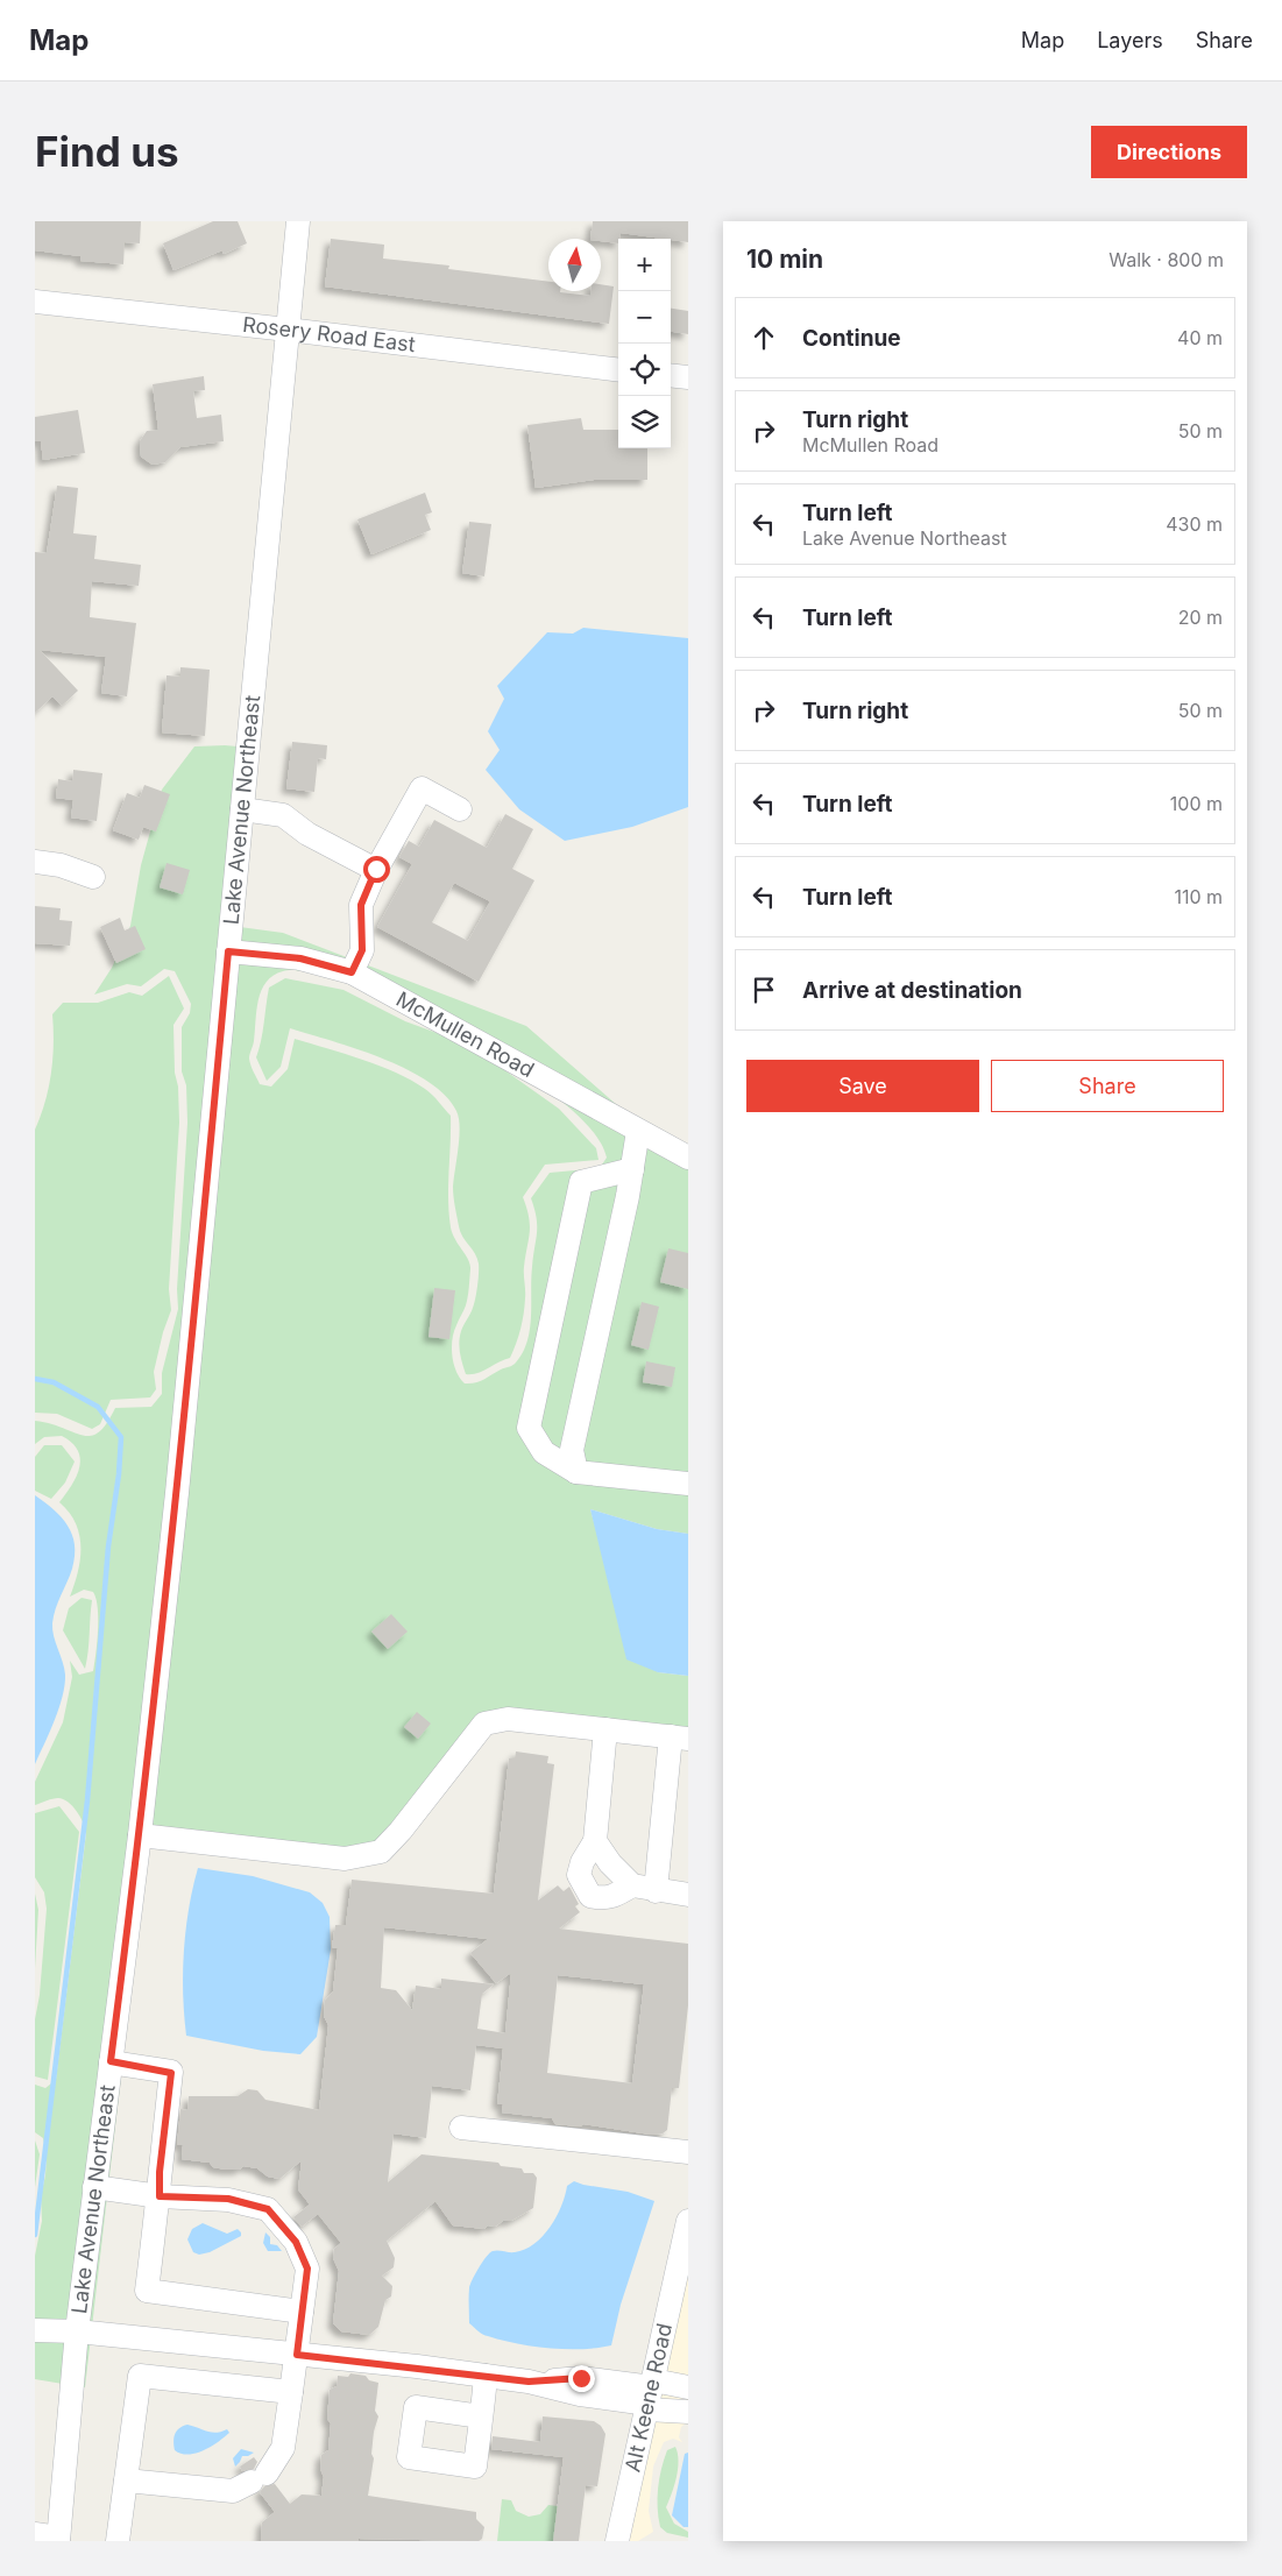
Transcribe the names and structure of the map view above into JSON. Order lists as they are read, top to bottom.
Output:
{
  "streets": {
    "street": [
      "Rosery Road East",
      "Lake Avenue Northeast",
      "McMullen Road",
      "Alt Keene Road"
    ]
  },
  "crossings": [
    ["Rosery Road East", "Lake Avenue Northeast"],
    ["Lake Avenue Northeast", "McMullen Road"]
  ],
  "north": "top",
  "page": {
    "header": "Map",
    "nav": ["Map", "Layers", "Share"],
    "buttons": [
      "Directions",
      ["Save", "Share"]
    ],
    "title": "Find us",
    "heading": ["10 min", "Walk · 800 m"],
    "map_buttons": ["+", "−"],
    "list": [
      ["Continue", "40 m"],
      ["Turn right", "McMullen Road", "50 m"],
      ["Turn left", "Lake Avenue Northeast", "430 m"],
      ["Turn left", "20 m"],
      ["Turn right", "50 m"],
      ["Turn left", "100 m"],
      ["Turn left", "110 m"],
      "Arrive at destination"
    ]
  }
}
